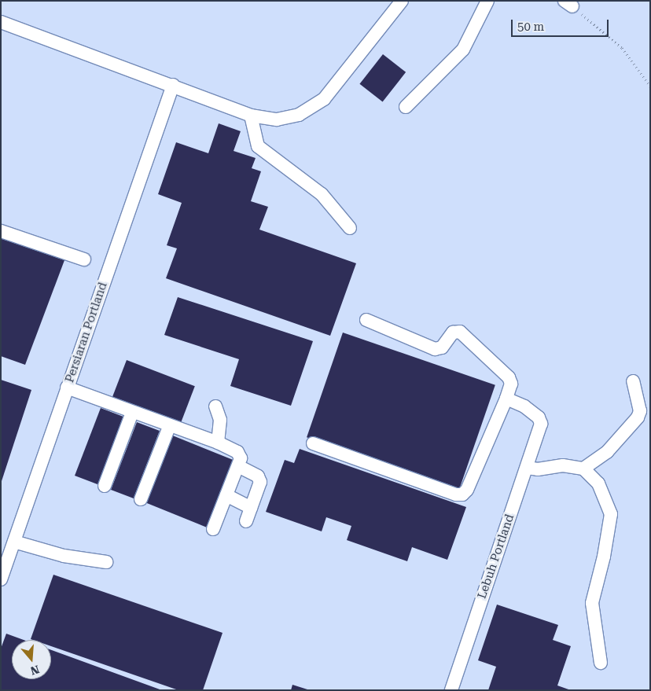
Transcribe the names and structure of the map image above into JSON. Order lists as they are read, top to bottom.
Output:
{
  "streets": {
    "street": ["Persiaran Portland", "Lebuh Portland"]
  },
  "scale_bar": "50 m",
  "north": "bottom"
}
